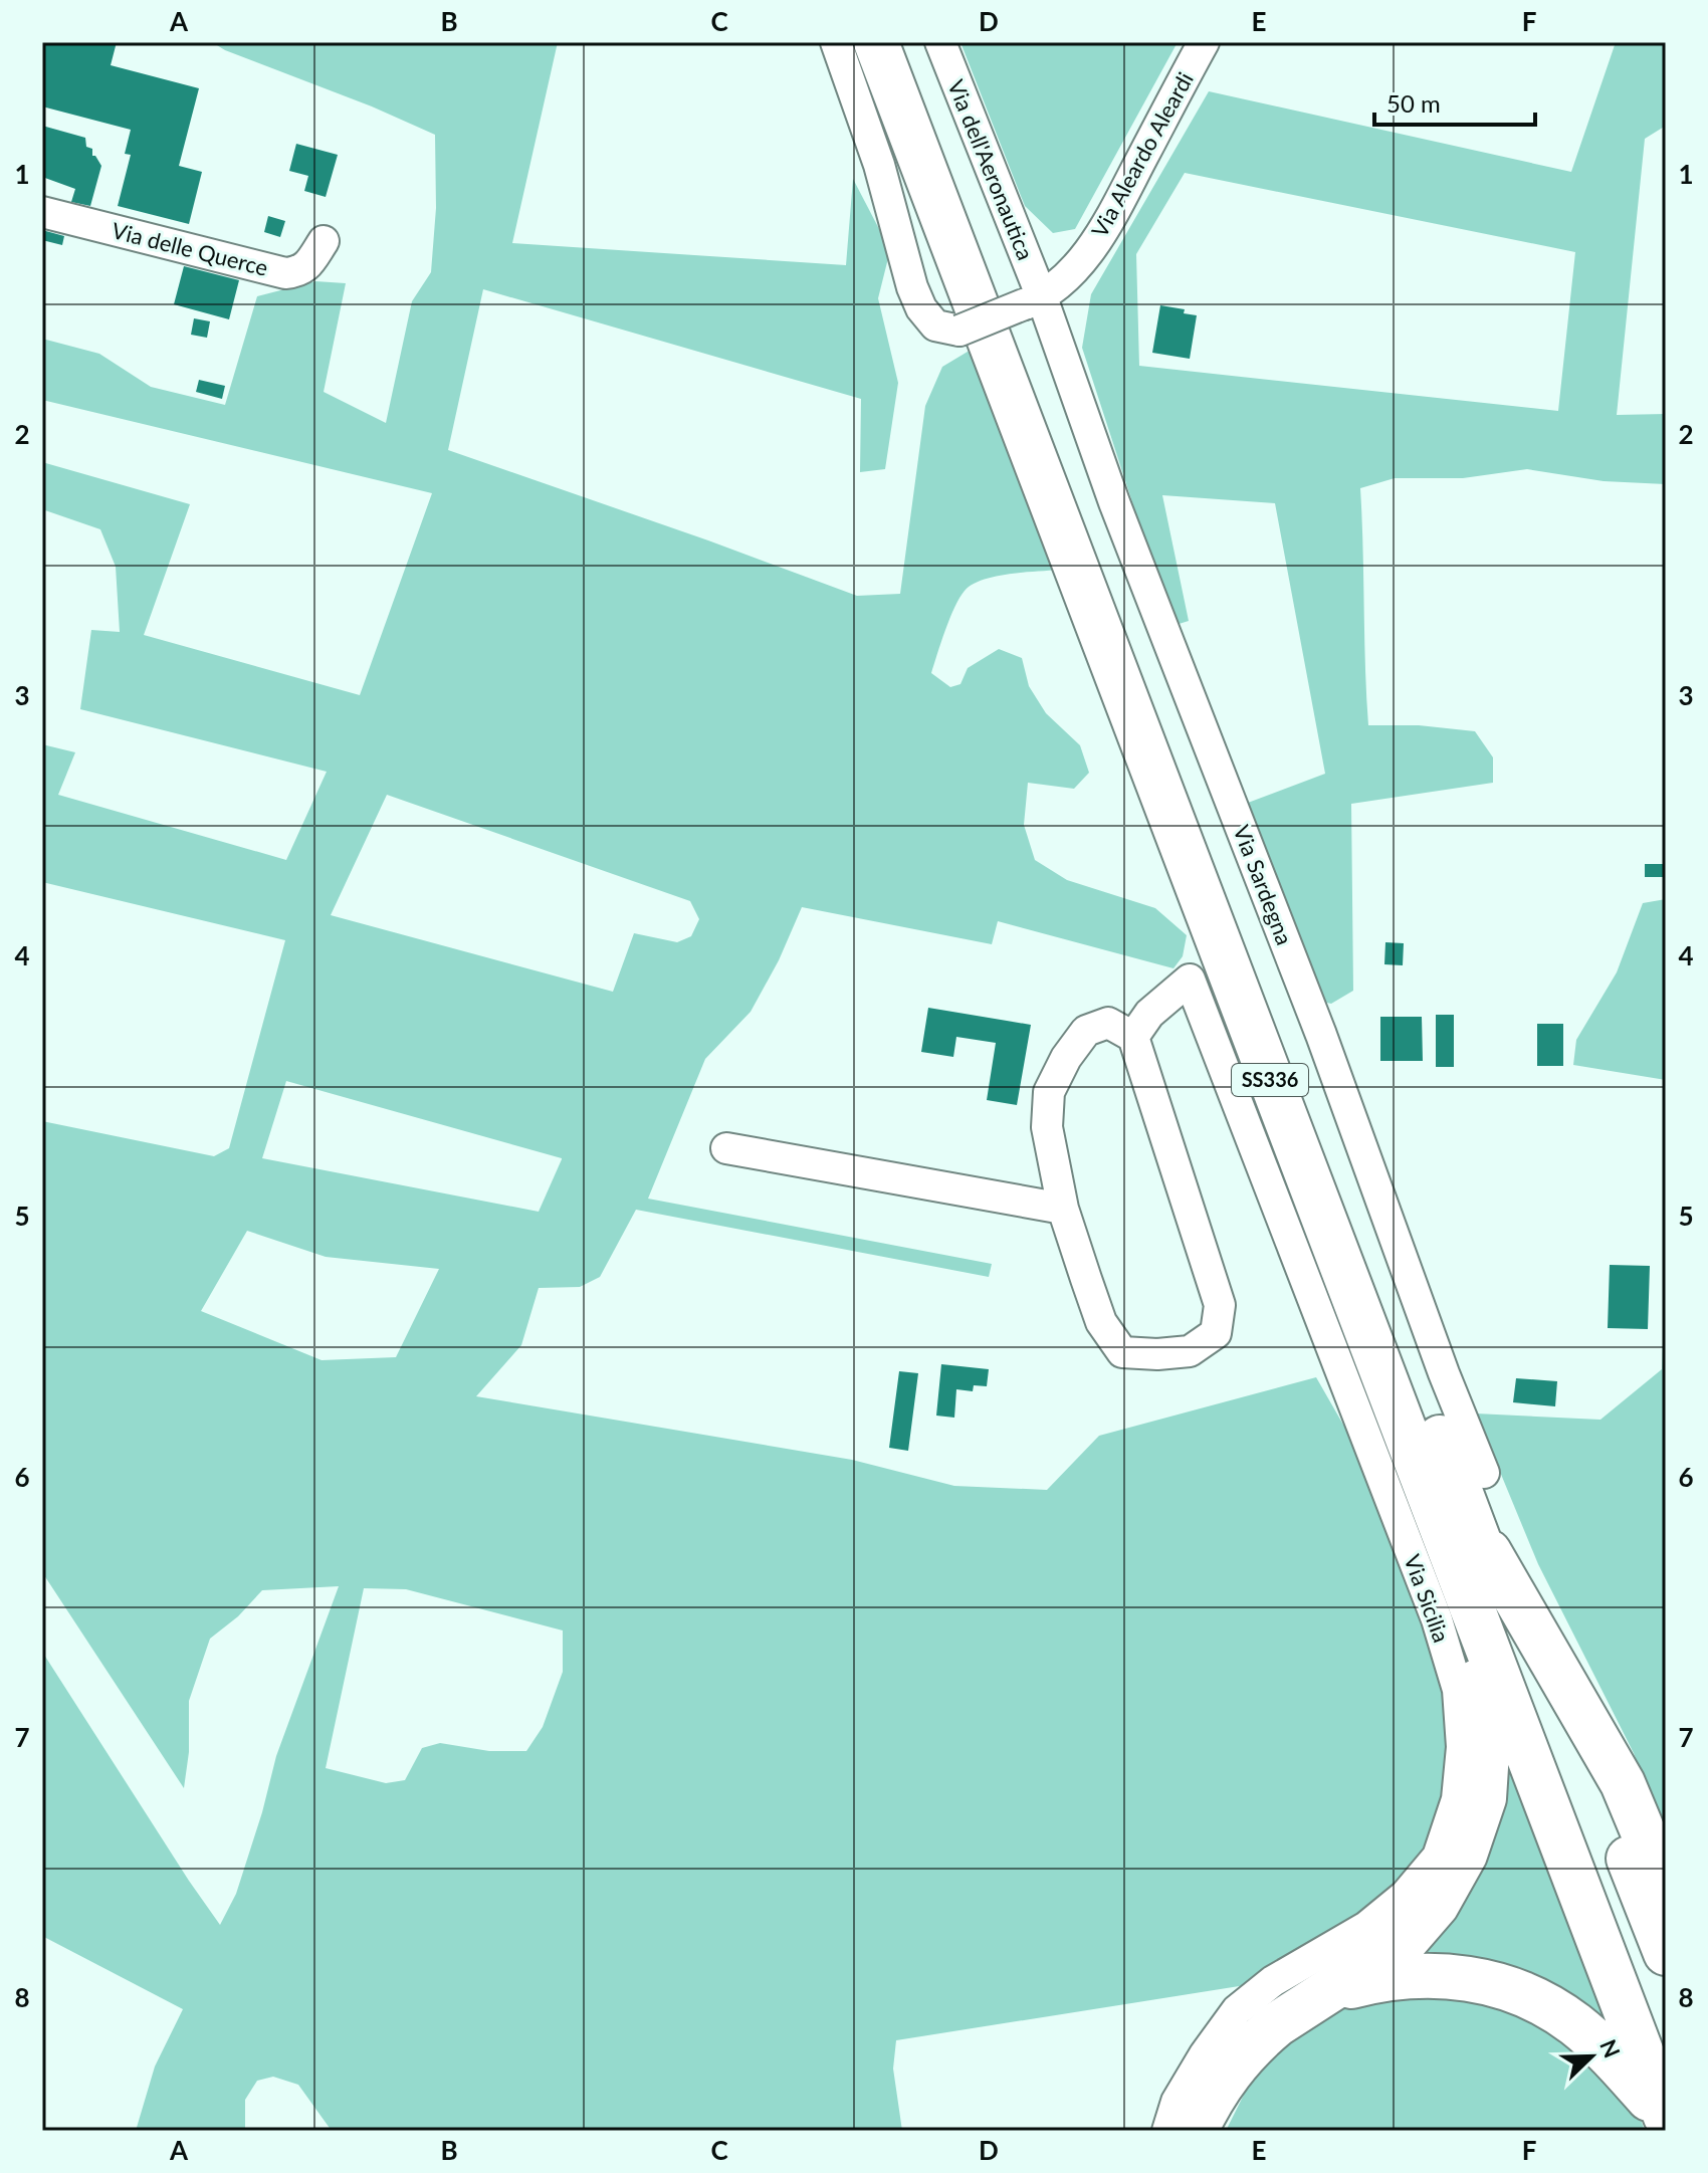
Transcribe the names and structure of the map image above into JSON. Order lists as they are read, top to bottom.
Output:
{
  "streets": {
    "highway": ["SS336"],
    "street": [
      "Via Aleardo Aleardi",
      "Via dell'Aeronautica",
      "Via delle Querce",
      "Via Sardegna",
      "Via Sicilia"
    ]
  },
  "crossings": [
    ["Via Aleardo Aleardi", "Via dell'Aeronautica"],
    ["Via Aleardo Aleardi", "Via Sardegna"],
    ["Via dell'Aeronautica", "Via Sardegna"]
  ],
  "scale_bar": "50 m",
  "north": "top right",
  "grid": {
    "columns": [
      "A",
      "B",
      "C",
      "D",
      "E",
      "F"
    ],
    "rows": [
      "1",
      "2",
      "3",
      "4",
      "5",
      "6",
      "7",
      "8"
    ]
  }
}
